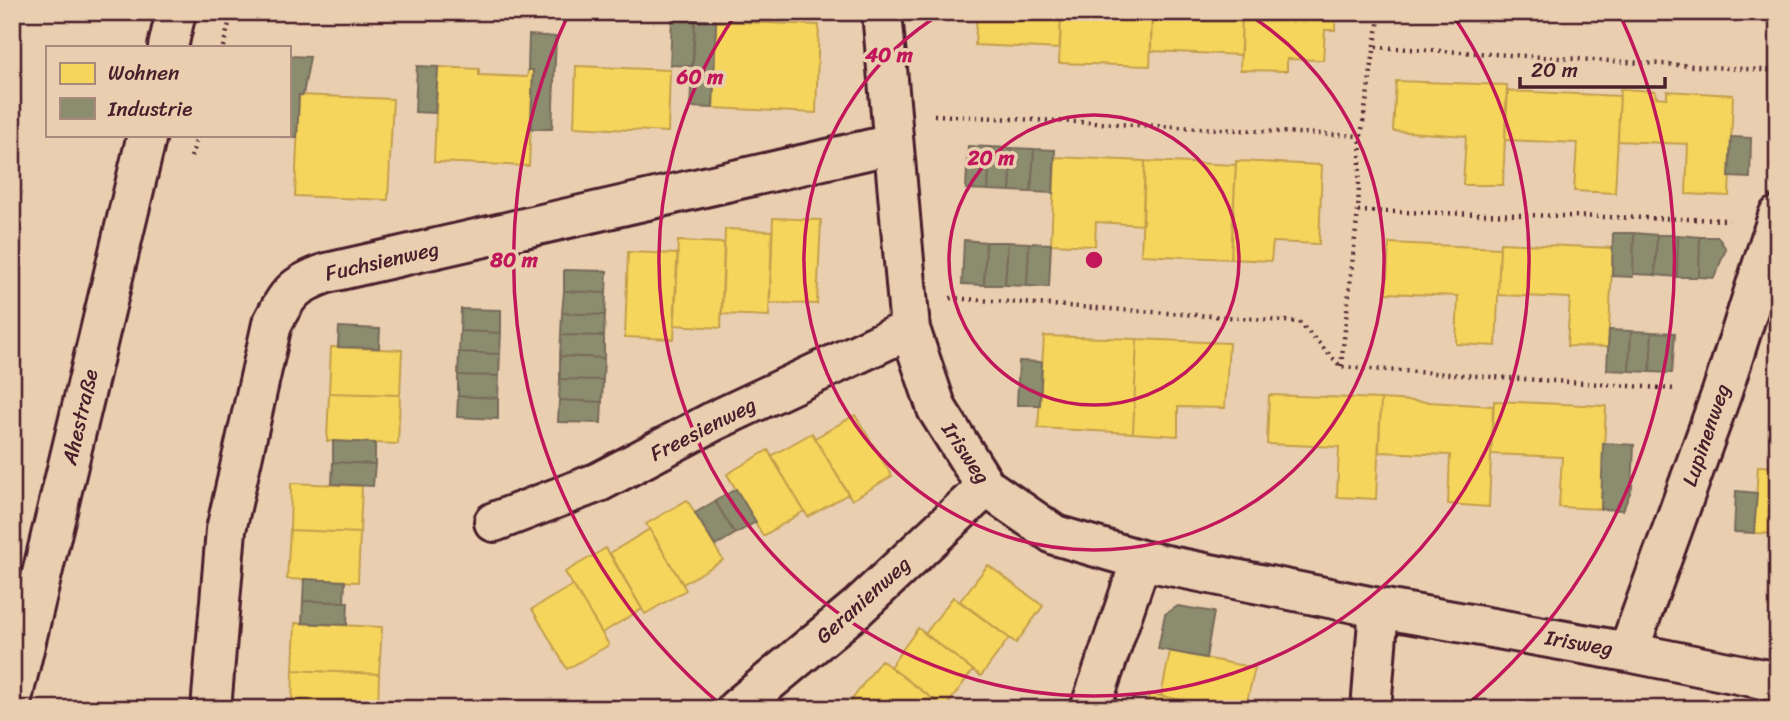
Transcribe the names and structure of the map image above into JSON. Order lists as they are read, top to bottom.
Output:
{
  "streets": {
    "street": [
      "Fuchsienweg",
      "Ahestraße",
      "Freesienweg",
      "Lupinenweg",
      "Irisweg",
      "Geranienweg"
    ]
  },
  "crossings": [
    ["Fuchsienweg", "Irisweg"],
    ["Freesienweg", "Irisweg"],
    ["Lupinenweg", "Irisweg"],
    ["Irisweg", "Geranienweg"]
  ],
  "legend": ["Wohnen", "Industrie"],
  "scale_bar": "20 m",
  "rings": [
    "40 m",
    "60 m",
    "20 m",
    "80 m"
  ]
}
